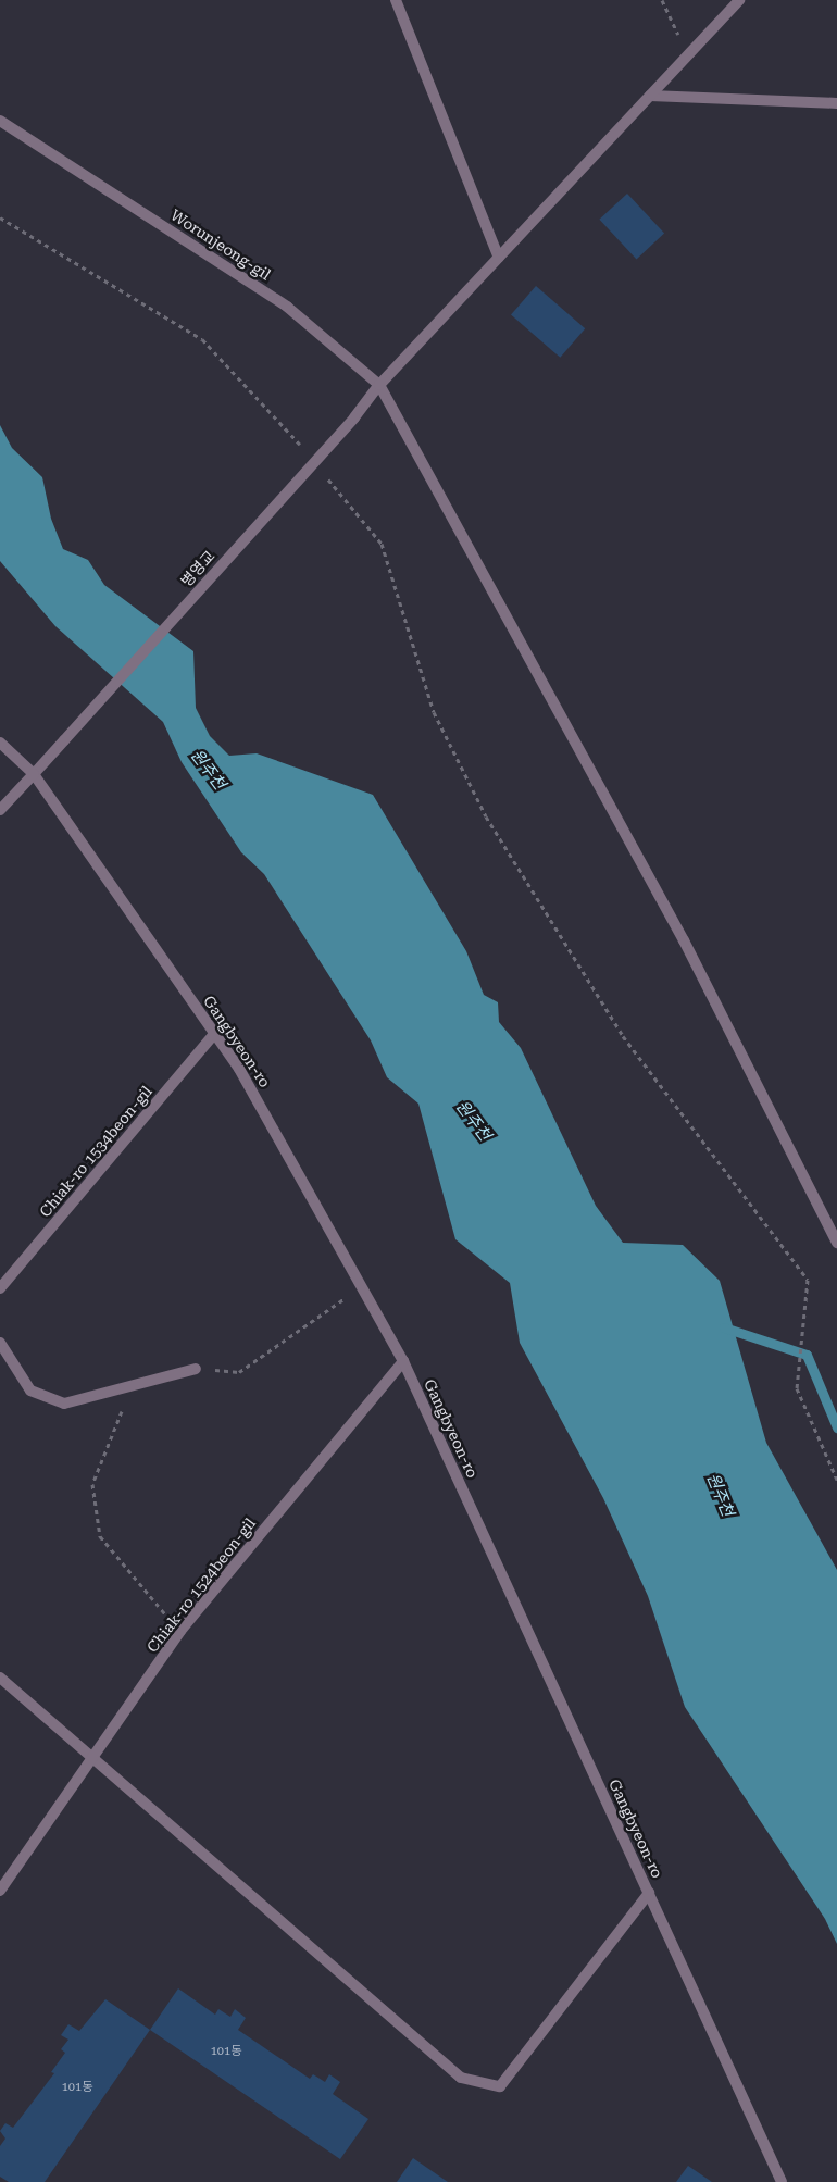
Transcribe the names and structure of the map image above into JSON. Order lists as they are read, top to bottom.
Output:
{
  "streets": {
    "street": [
      "Worunjeong-gil",
      "병영교",
      "Gangbyeon-ro",
      "Chiak-ro 1534beon-gil",
      "Chiak-ro 1524beon-gil"
    ]
  },
  "crossings": [
    ["Worunjeong-gil", "병영교"],
    ["병영교", "Gangbyeon-ro"],
    ["Gangbyeon-ro", "Chiak-ro 1534beon-gil"],
    ["Gangbyeon-ro", "Chiak-ro 1524beon-gil"]
  ],
  "water": ["원주천"],
  "house_numbers": ["101동", "101동"]
}
